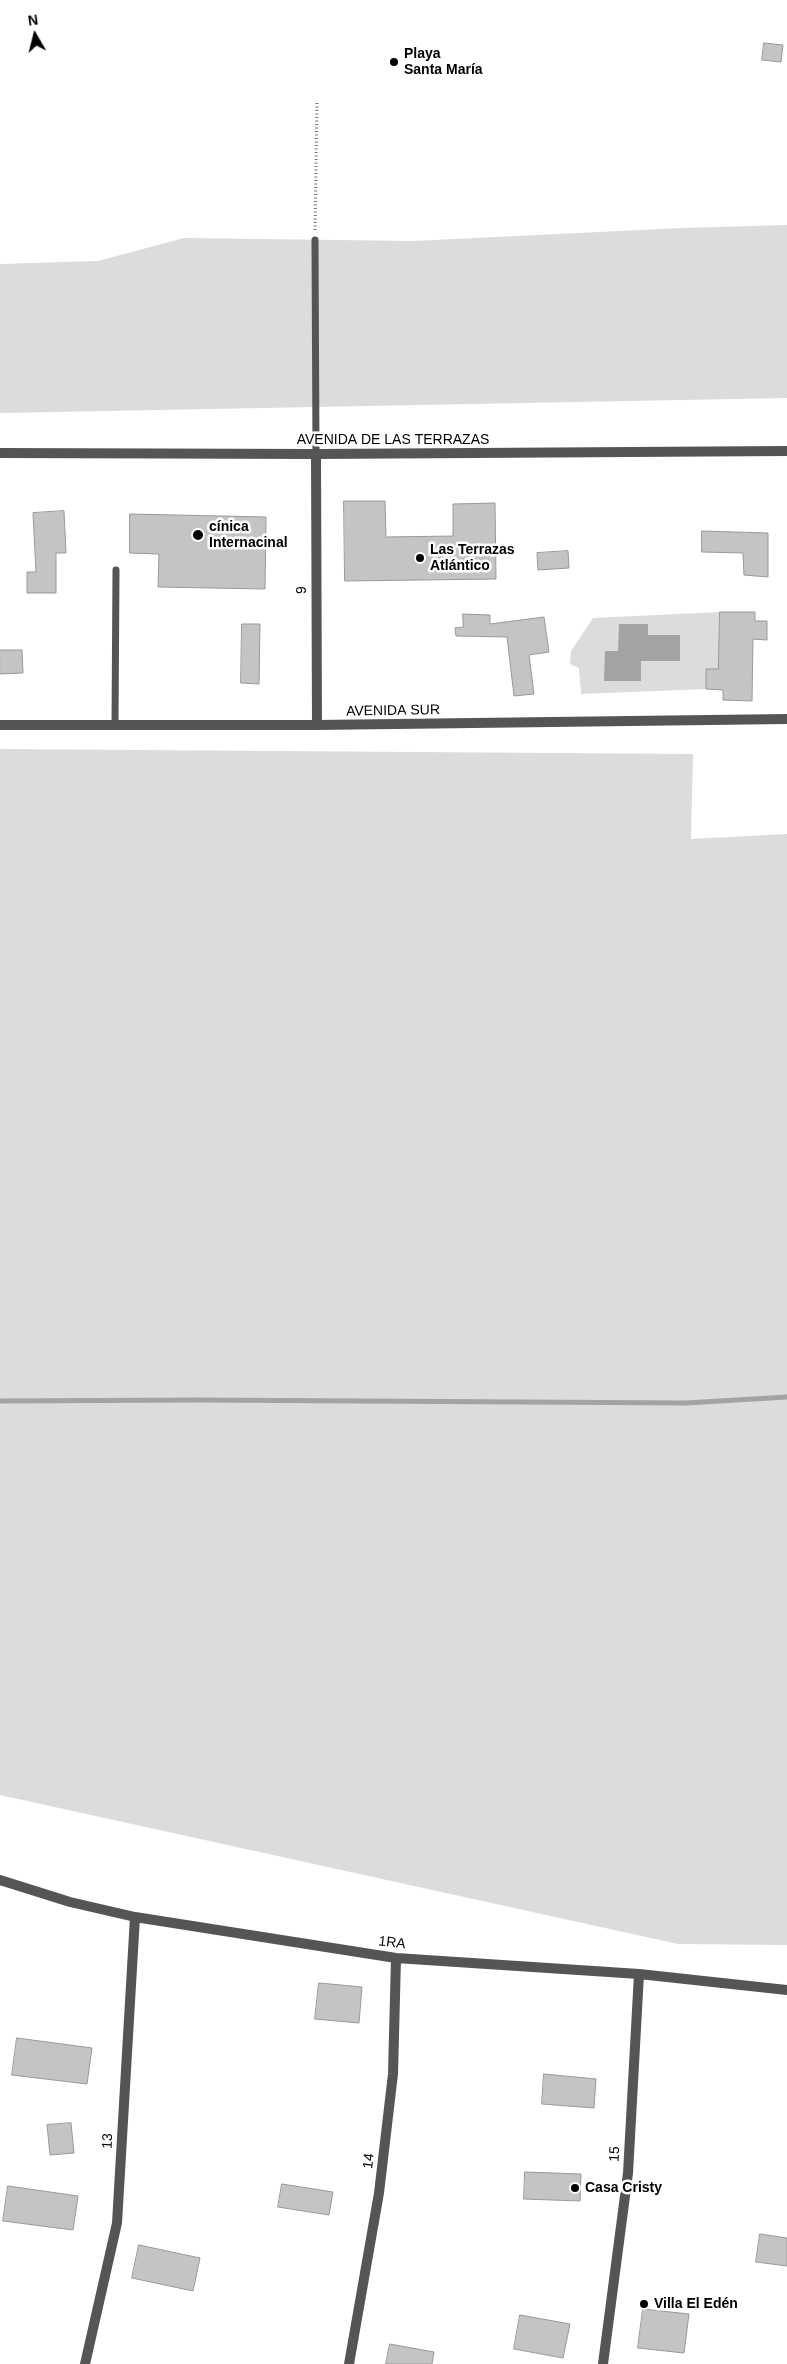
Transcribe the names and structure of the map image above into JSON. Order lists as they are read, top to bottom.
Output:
{
  "streets": {
    "street": [
      "AVENIDA DE LAS TERRAZAS",
      "9",
      "AVENIDA SUR",
      "1RA",
      "13",
      "15",
      "14"
    ]
  },
  "crossings": [
    ["AVENIDA DE LAS TERRAZAS", "9"],
    ["9", "AVENIDA SUR"],
    ["1RA", "13"],
    ["1RA", "15"],
    ["1RA", "14"]
  ],
  "places": [
    "Playa Santa María",
    "cínica Internacinal",
    "Las Terrazas Atlántico",
    "Casa Cristy",
    "Villa El Edén"
  ],
  "north": "top"
}
